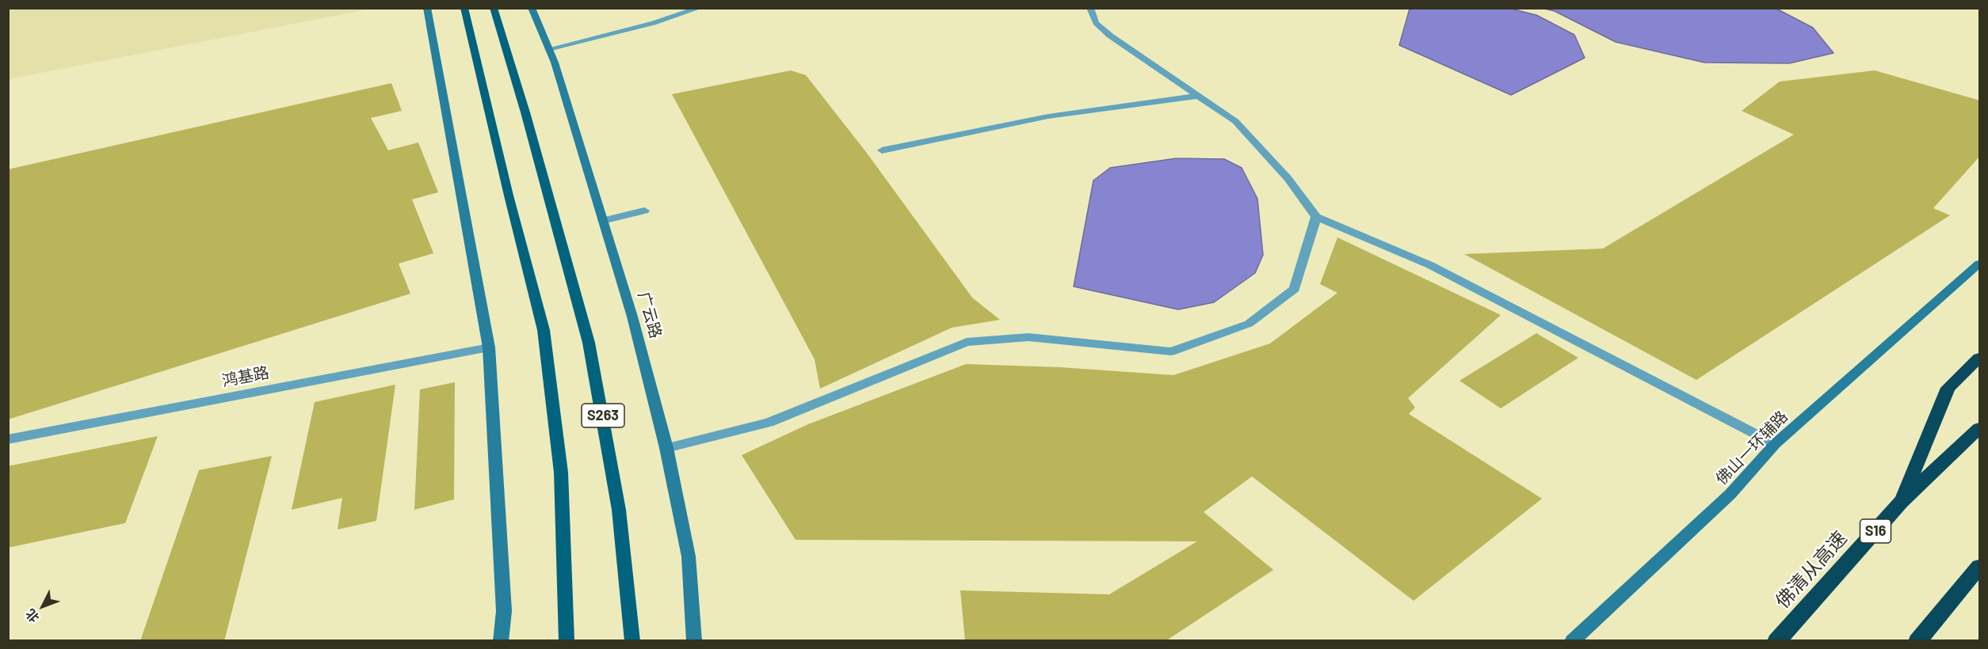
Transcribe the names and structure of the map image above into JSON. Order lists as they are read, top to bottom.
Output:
{
  "streets": {
    "highway": ["S16", "佛清从高速"],
    "main road": ["广云路", "S263", "佛山一环辅路"],
    "street": ["鸿基路"]
  },
  "north": "bottom left"
}
